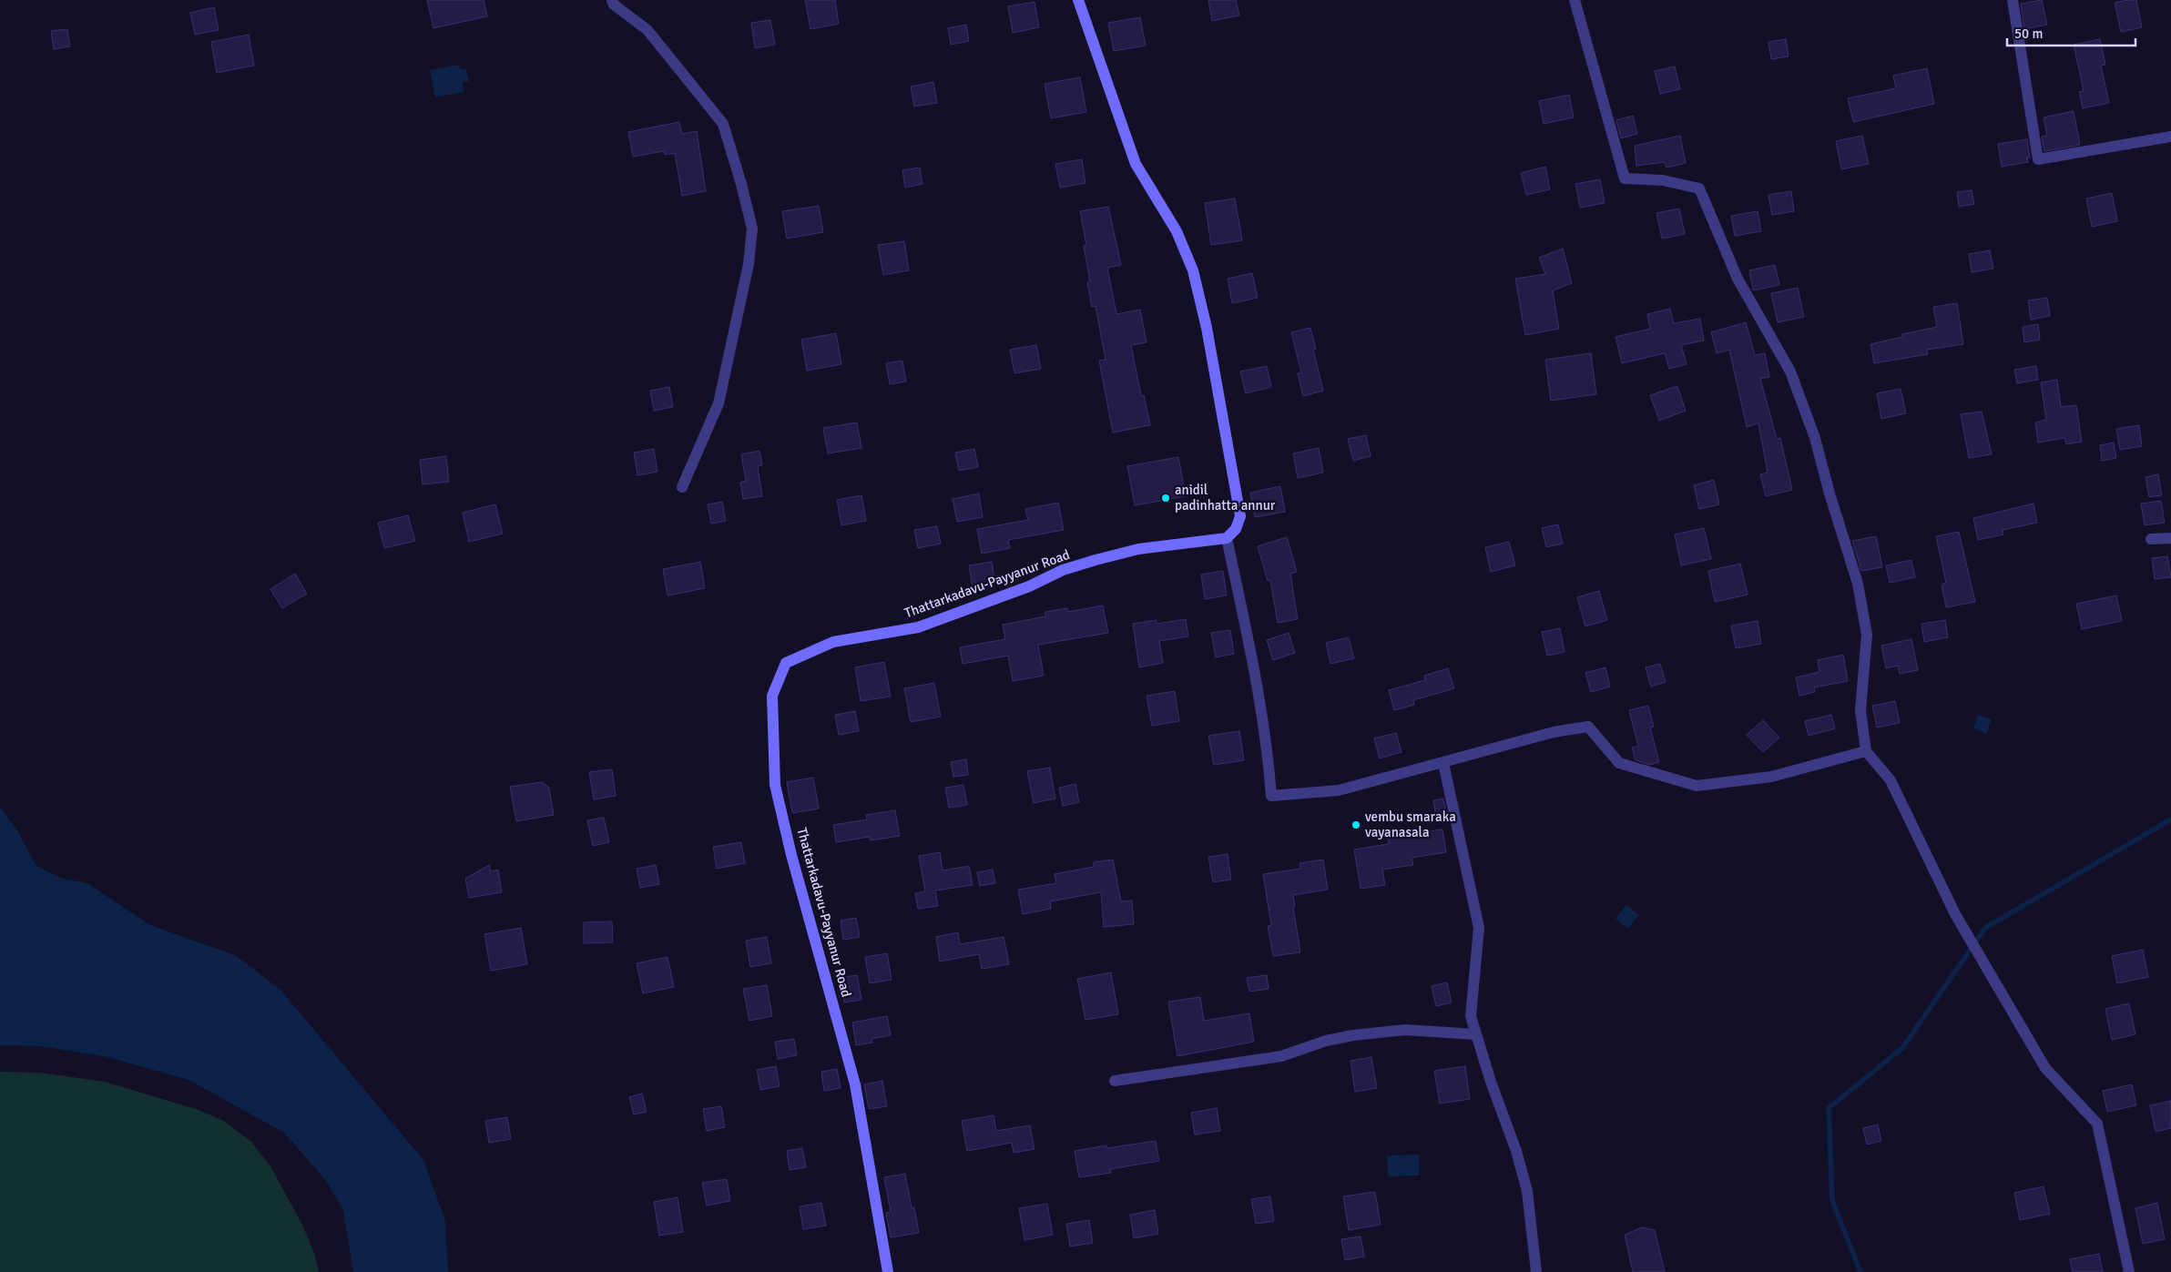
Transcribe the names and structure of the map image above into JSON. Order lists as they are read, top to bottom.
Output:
{
  "streets": {
    "main road": ["Thattarkadavu-Payyanur Road"]
  },
  "places": ["anidil padinhatta annur", "vembu smaraka vayanasala"],
  "scale_bar": "50 m"
}
